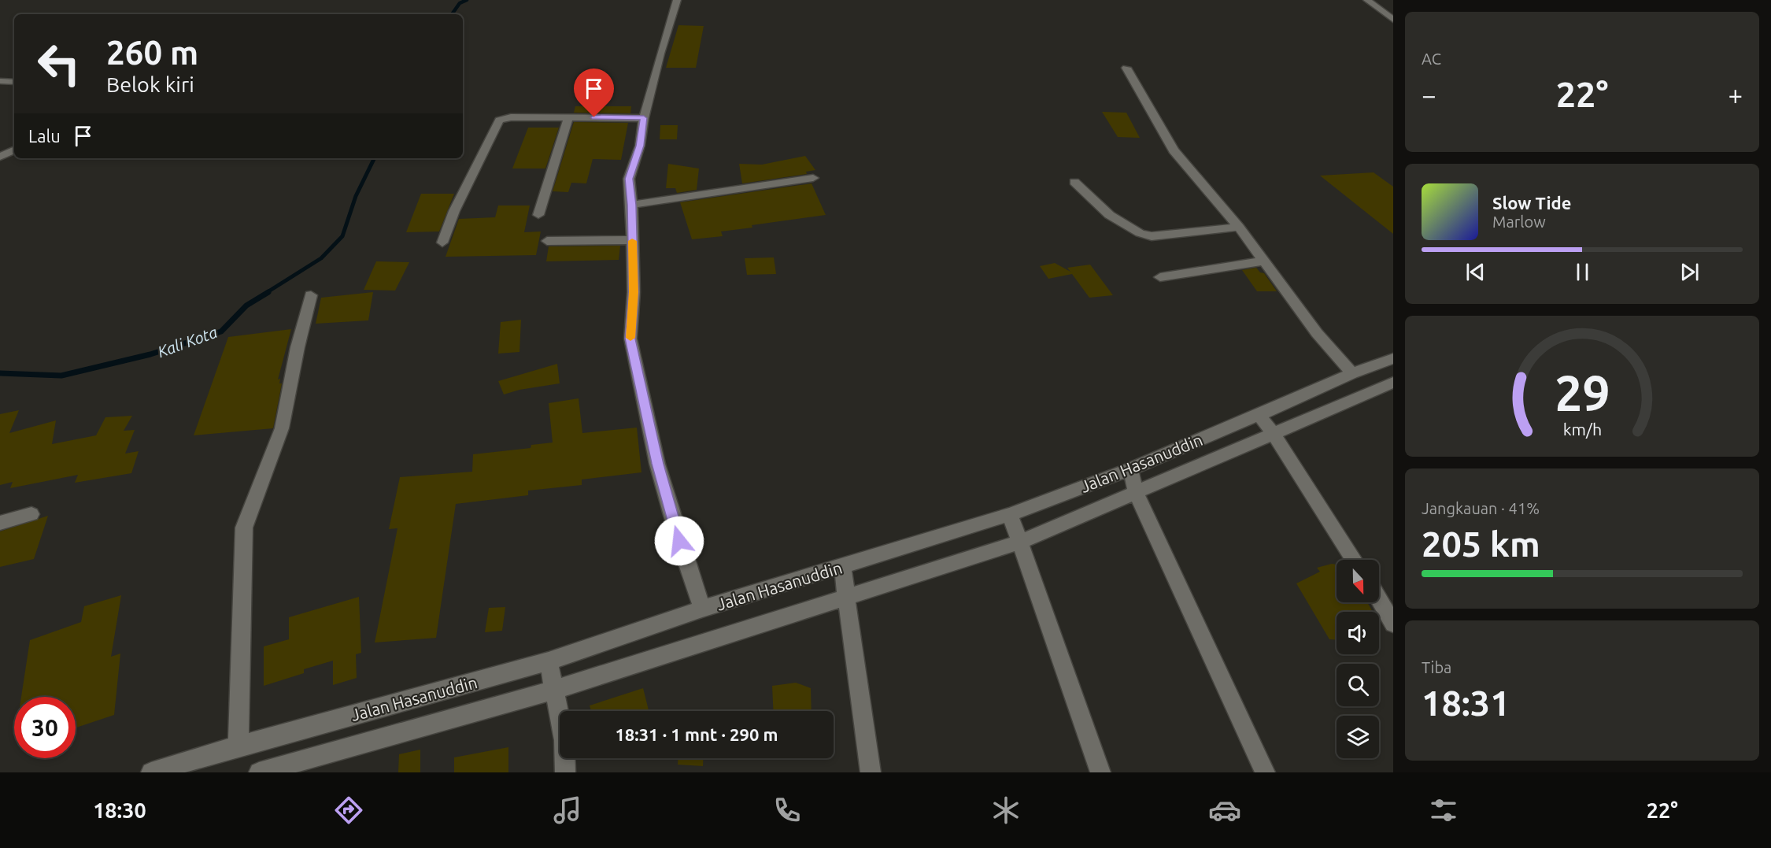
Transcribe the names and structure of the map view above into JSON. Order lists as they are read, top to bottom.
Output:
{
  "streets": {
    "street": ["Jalan Hasanuddin"]
  },
  "water": ["Kali Kota"],
  "north": "bottom",
  "page": {
    "tile": [
      "AC",
      ["Jangkauan · 41%", "205 km"],
      ["Tiba", "18:31"]
    ],
    "turn": ["260 m", "Belok kiri"],
    "heat": ["−", "22°", "+"],
    "then": "Lalu",
    "song": ["Slow Tide", "Marlow"],
    "limit": "30",
    "trip": "18:31 · 1 mnt · 290 m",
    "tabs": ["18:30", "22°"],
    "gauge": ["29", "km/h"]
  }
}
